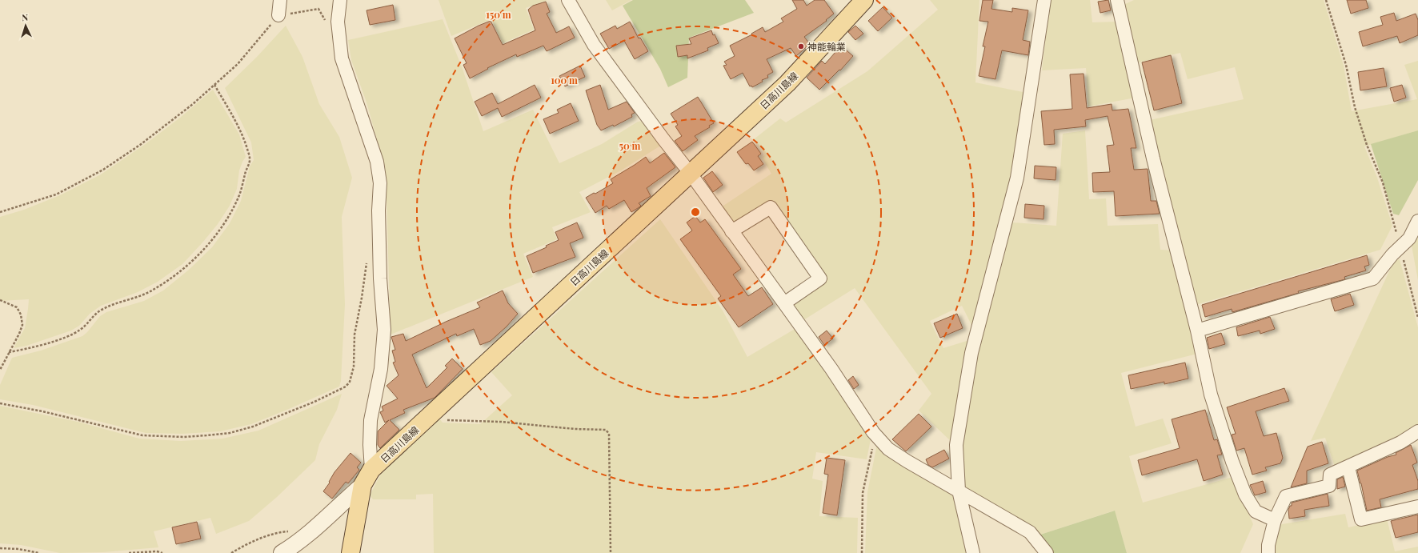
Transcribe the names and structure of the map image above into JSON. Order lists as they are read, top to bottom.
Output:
{
  "streets": {
    "main road": ["日高川島線"]
  },
  "places": ["神能輪業"],
  "north": "top",
  "rings": ["150 m", "100 m", "50 m"]
}
